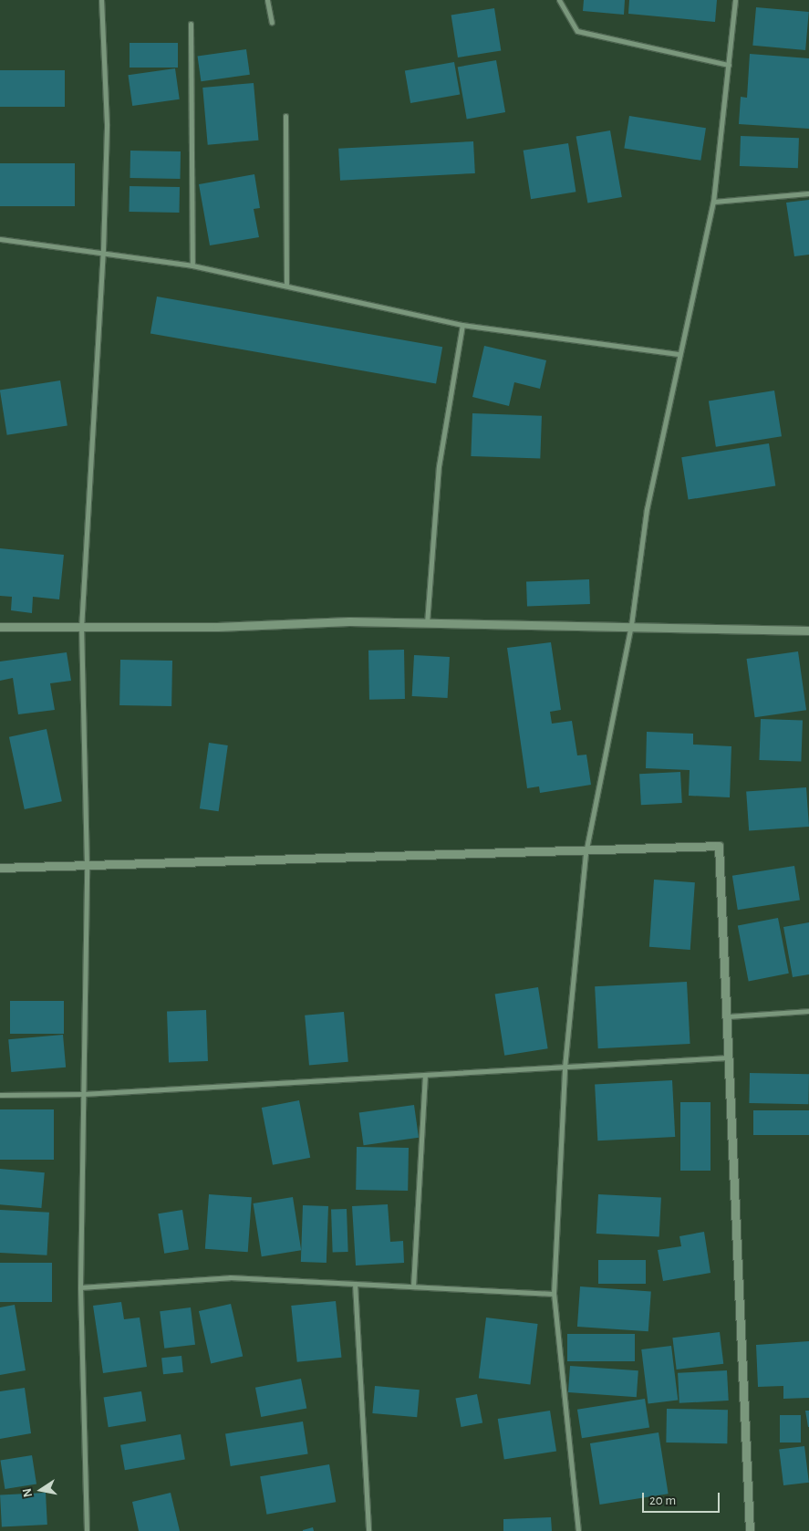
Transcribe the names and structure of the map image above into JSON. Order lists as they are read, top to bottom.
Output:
{
  "scale_bar": "20 m",
  "north": "left"
}
